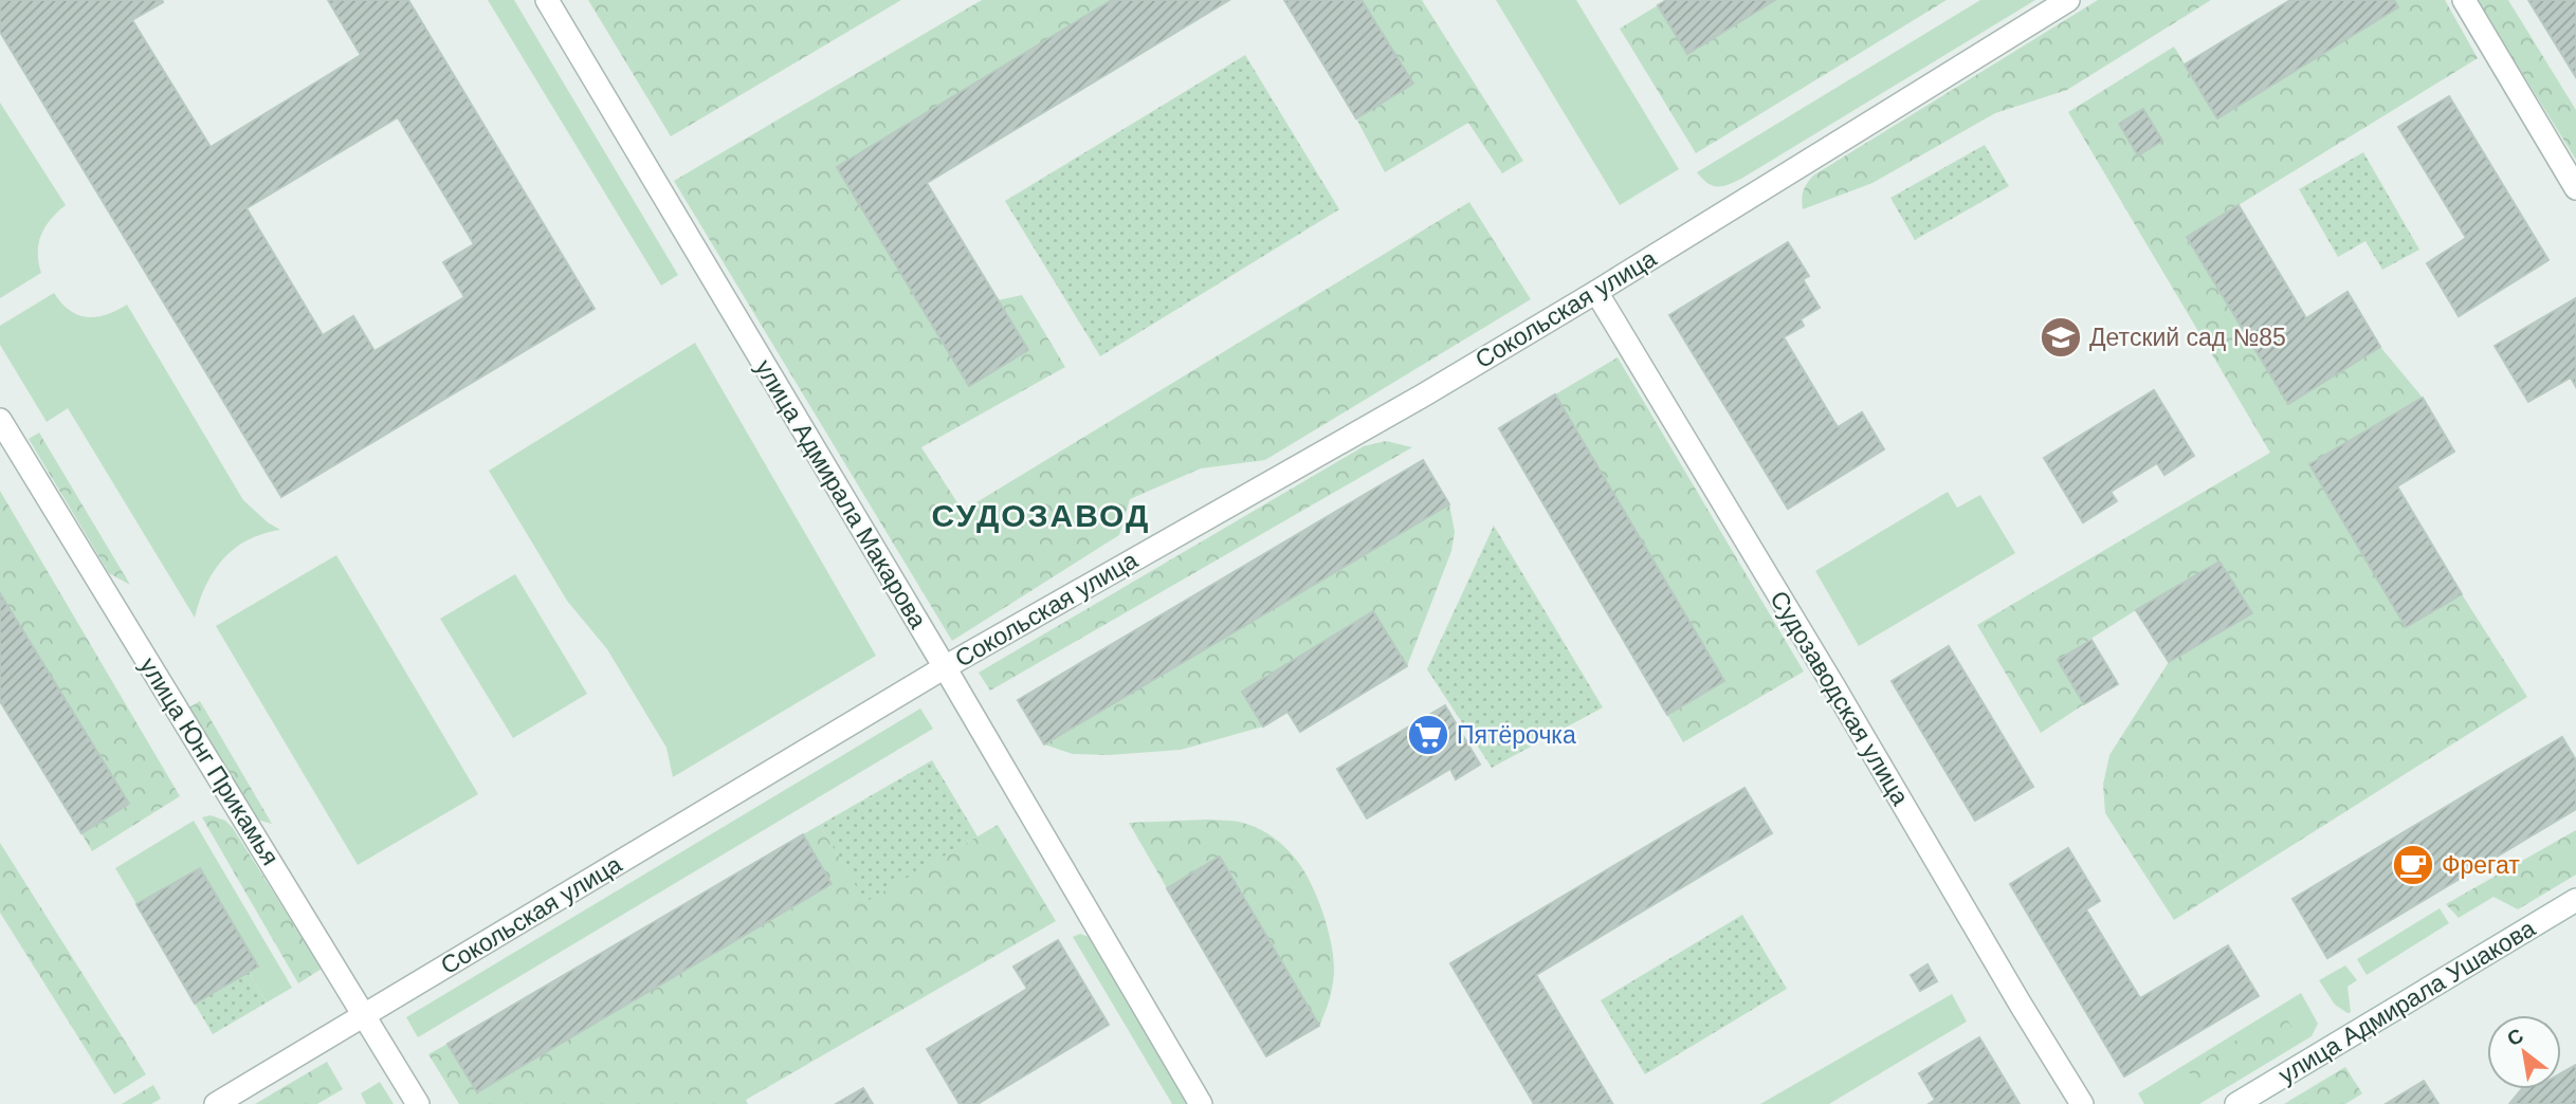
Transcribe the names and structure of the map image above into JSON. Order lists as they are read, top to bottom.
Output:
{
  "streets": {
    "street": [
      "Сокольская улица",
      "улица Адмирала Макарова",
      "Судозаводская улица",
      "улица Юнг Прикамья",
      "улица Адмирала Ушакова"
    ]
  },
  "crossings": [
    ["Сокольская улица", "улица Адмирала Макарова"],
    ["Сокольская улица", "Судозаводская улица"],
    ["Сокольская улица", "улица Юнг Прикамья"]
  ],
  "districts": ["СУДОЗАВОД"],
  "places": {
    "school or university": ["Детский сад №85"],
    "supermarket": ["Пятёрочка"],
    "cafe": ["Фрегат"]
  },
  "north": "top left"
}
